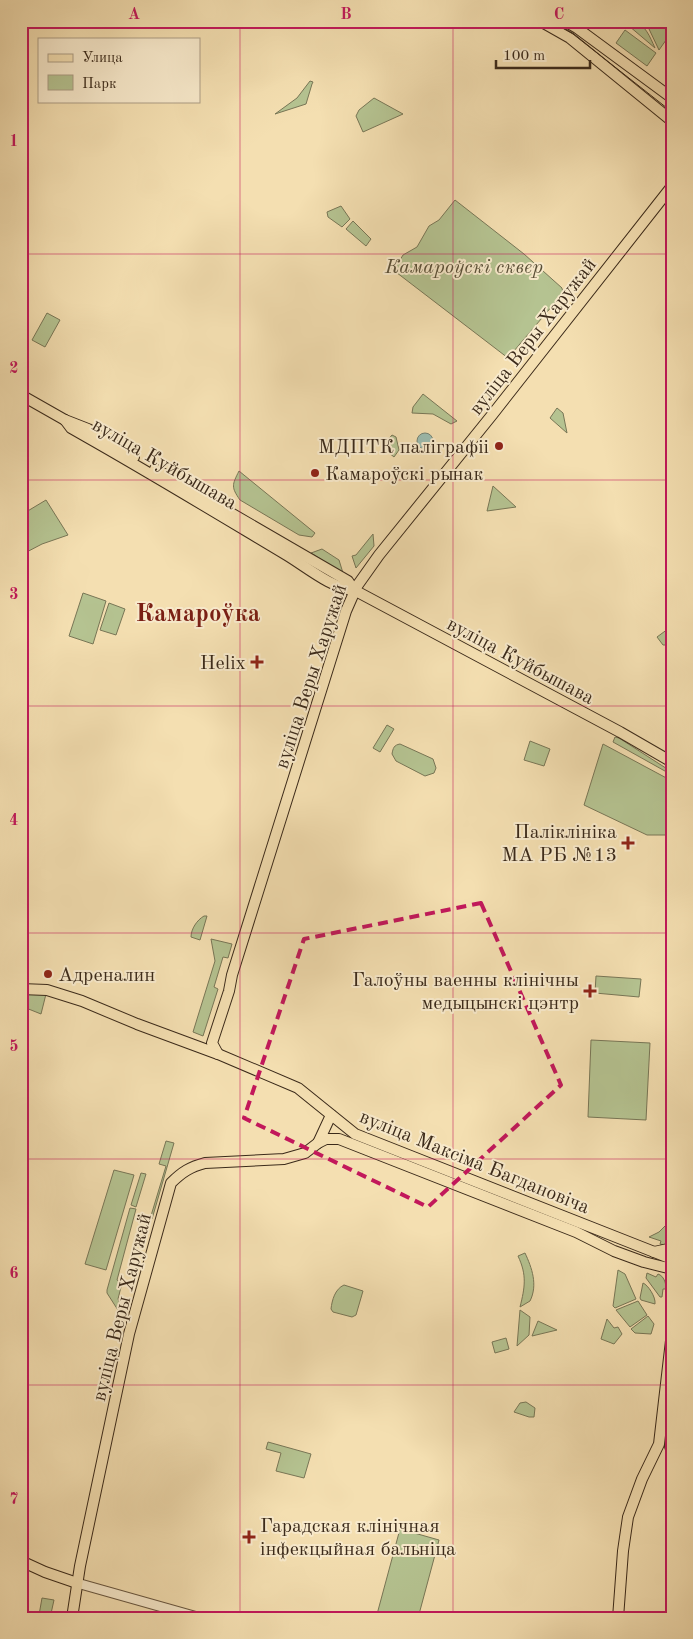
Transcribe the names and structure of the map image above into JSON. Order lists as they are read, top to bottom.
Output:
{
  "streets": {
    "main road": ["вуліца Веры Харужай", "вуліца Куйбышава", "вуліца Максіма Багдановіча"]
  },
  "crossings": [
    ["вуліца Веры Харужай", "вуліца Куйбышава"],
    ["вуліца Веры Харужай", "вуліца Максіма Багдановіча"]
  ],
  "districts": ["Камароўка"],
  "parks": ["Камароўскі сквер"],
  "places": {
    "other": ["МДПТК паліграфіі", "Камароўскі рынак", "Адреналин"],
    "health": [
      "Helix",
      "Паліклініка МА РБ №13",
      "Галоўны ваенны клінічны медыцынскі цэнтр",
      "Гарадская клінічная інфекцыйная бальніца"
    ]
  },
  "legend": ["Улица", "Парк"],
  "scale_bar": "100 m",
  "grid": {
    "columns": ["A", "B", "C"],
    "rows": [
      "1",
      "2",
      "3",
      "4",
      "5",
      "6",
      "7"
    ]
  }
}
